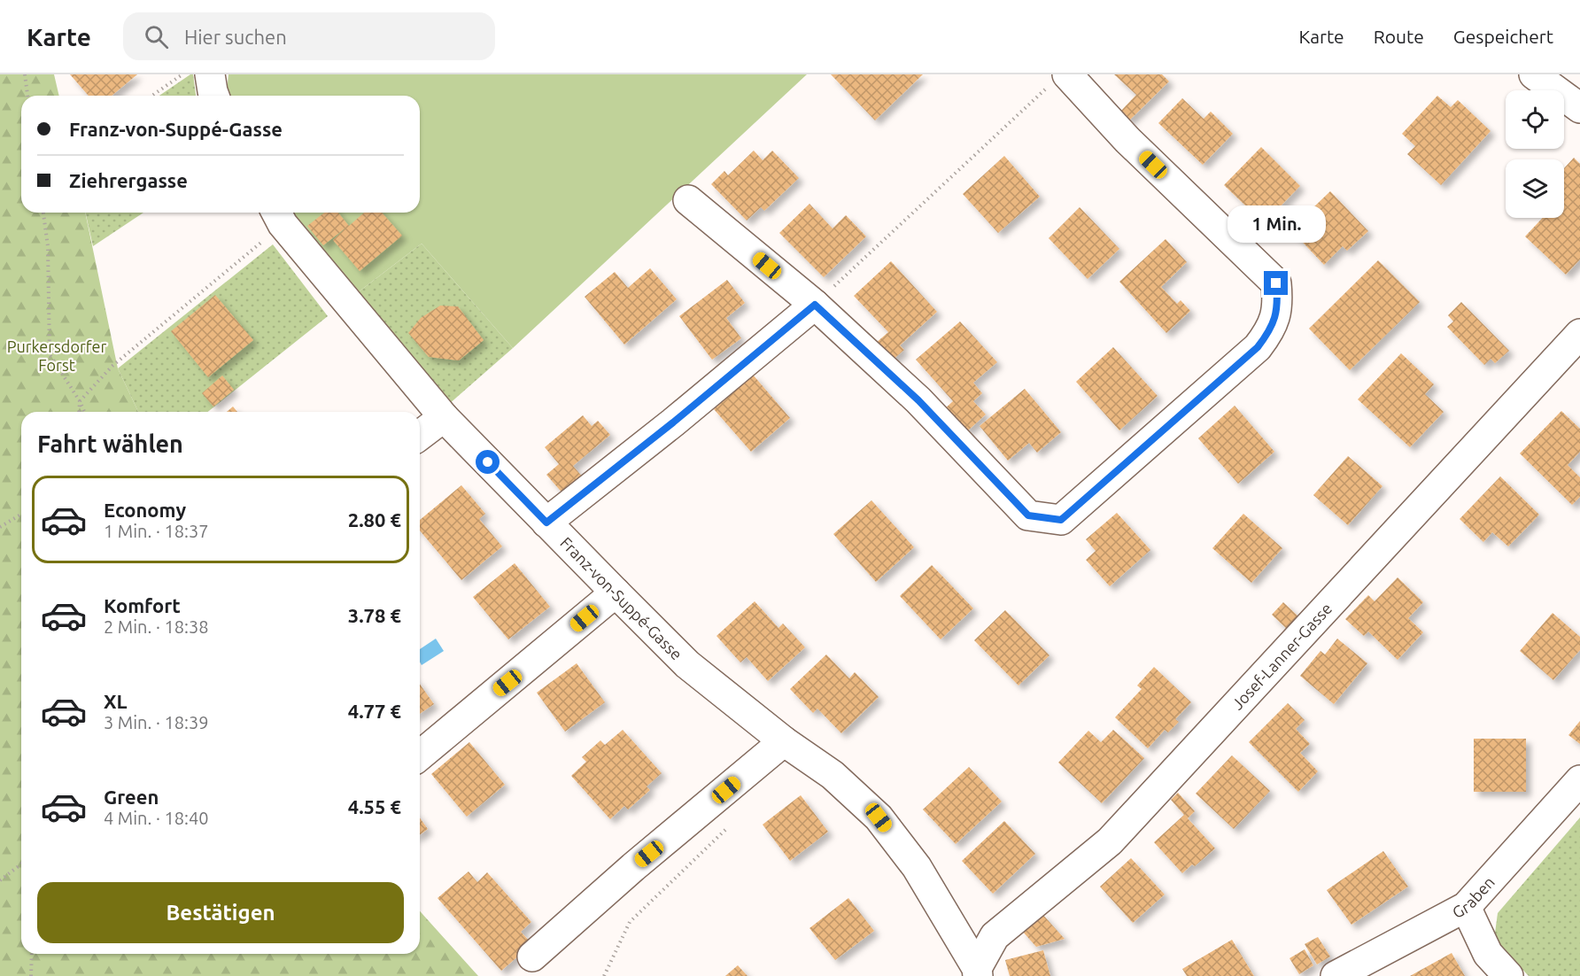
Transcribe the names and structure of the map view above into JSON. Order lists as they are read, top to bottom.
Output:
{
  "streets": {
    "street": ["Franz-von-Suppé-Gasse", "Josef-Lanner-Gasse", "Graben"]
  },
  "crossings": [
    ["Franz-von-Suppé-Gasse", "Josef-Lanner-Gasse"]
  ],
  "parks": ["Purkersdorfer Forst"],
  "page": {
    "header": "Karte",
    "search": "Hier suchen",
    "nav": ["Karte", "Route", "Gespeichert"],
    "banner": ["Franz-von-Suppé-Gasse", "Ziehrergasse"],
    "bubble": "1 Min.",
    "heading": "Fahrt wählen",
    "list": [
      {
        "name": "Economy",
        "note": "1 Min. · 18:37",
        "value": "2.80 €"
      },
      {
        "name": "Komfort",
        "note": "2 Min. · 18:38",
        "value": "3.78 €"
      },
      {
        "name": "XL",
        "note": "3 Min. · 18:39",
        "value": "4.77 €"
      },
      {
        "name": "Green",
        "note": "4 Min. · 18:40",
        "value": "4.55 €"
      }
    ],
    "buttons": "Bestätigen"
  }
}
